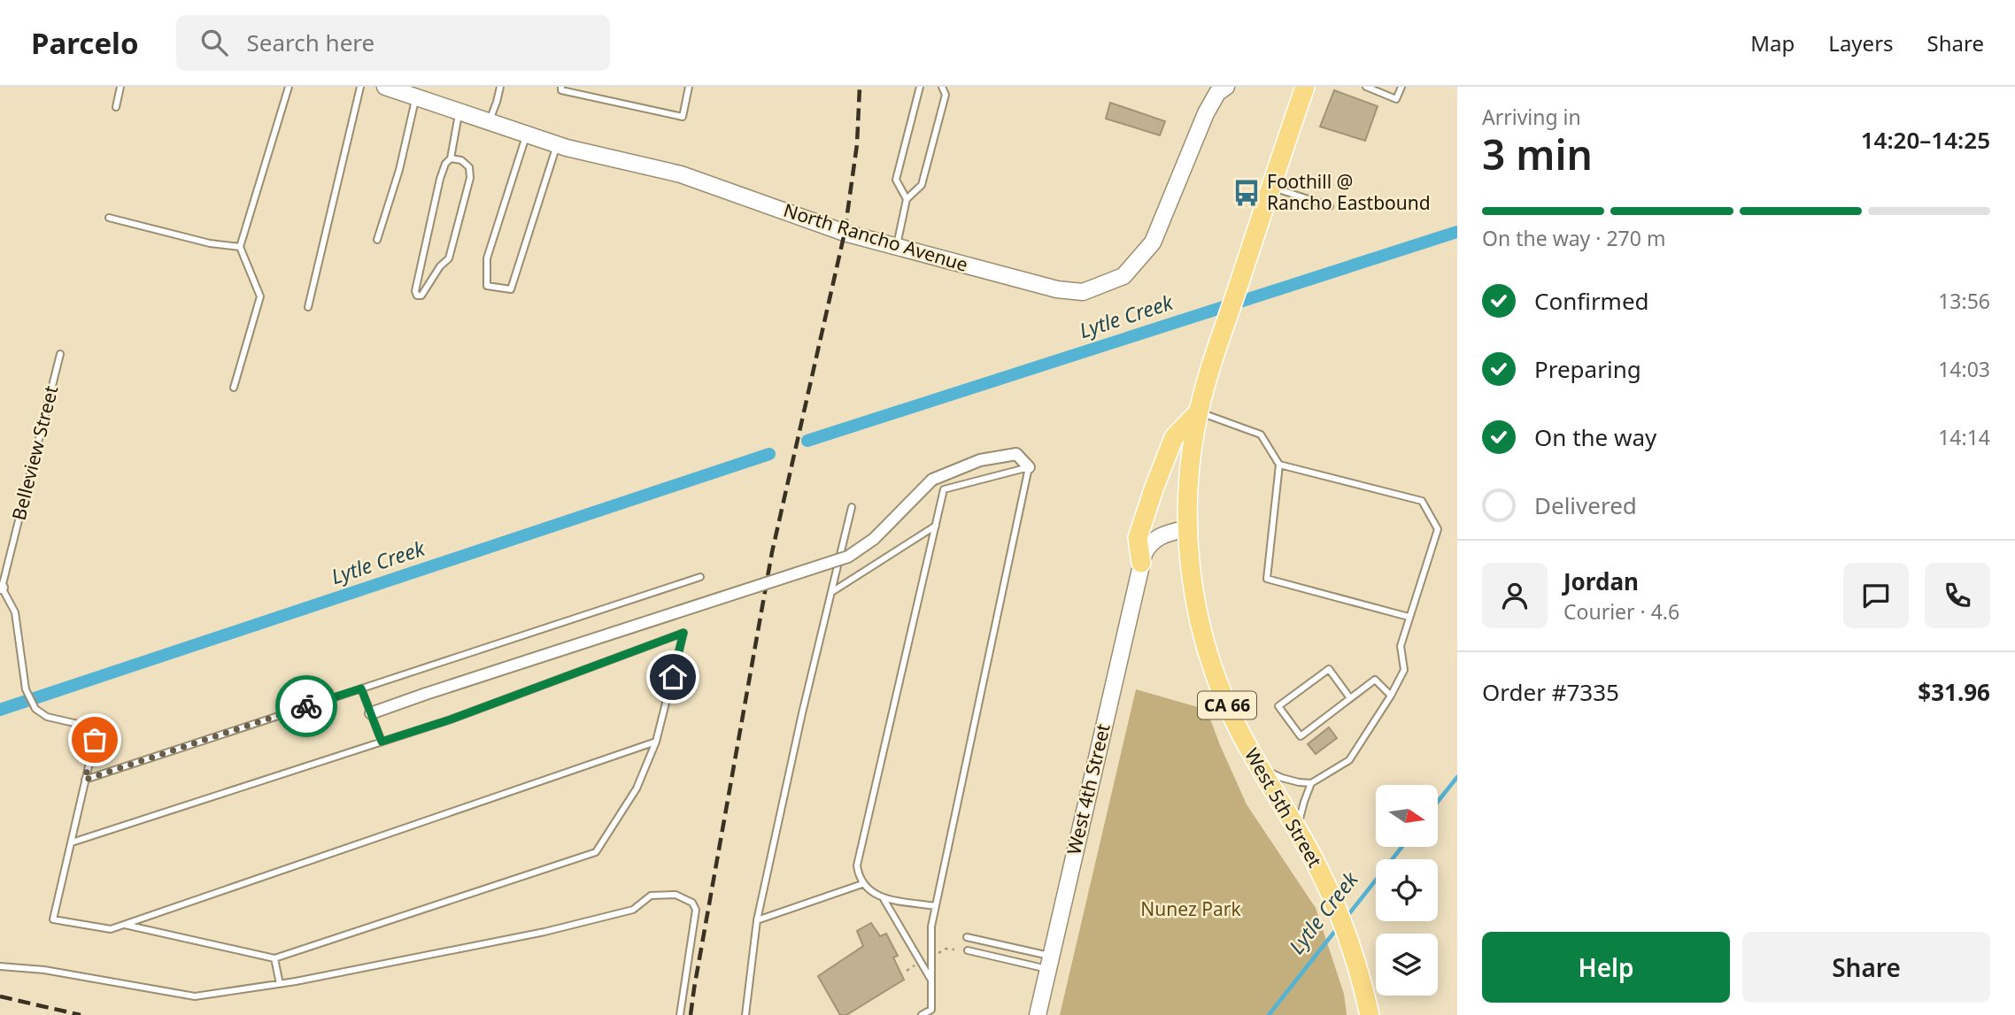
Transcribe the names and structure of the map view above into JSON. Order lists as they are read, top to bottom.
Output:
{
  "streets": {
    "main road": ["CA 66", "West 5th Street"],
    "street": ["North Rancho Avenue", "West 4th Street"],
    "lane": ["Belleview Street"]
  },
  "crossings": [
    ["CA 66", "West 4th Street"],
    ["CA 66", "West 5th Street"],
    ["West 4th Street", "West 5th Street"]
  ],
  "water": ["Lytle Creek"],
  "parks": ["Nunez Park"],
  "places": {
    "bus stop": ["Foothill @ Rancho Eastbound"]
  },
  "north": "right",
  "page": {
    "header": "Parcelo",
    "search": "Search here",
    "nav": ["Map", "Layers", "Share"],
    "heading": ["3 min", "Arriving in", "14:20–14:25"],
    "panel": [
      "Jordan",
      "Courier · 4.6",
      "Order #7335",
      "$31.96"
    ],
    "bar": "On the way · 270 m",
    "list": [
      ["Confirmed", "13:56"],
      ["Preparing", "14:03"],
      ["On the way", "14:14"],
      "Delivered"
    ],
    "buttons": ["Help", "Share"]
  }
}
